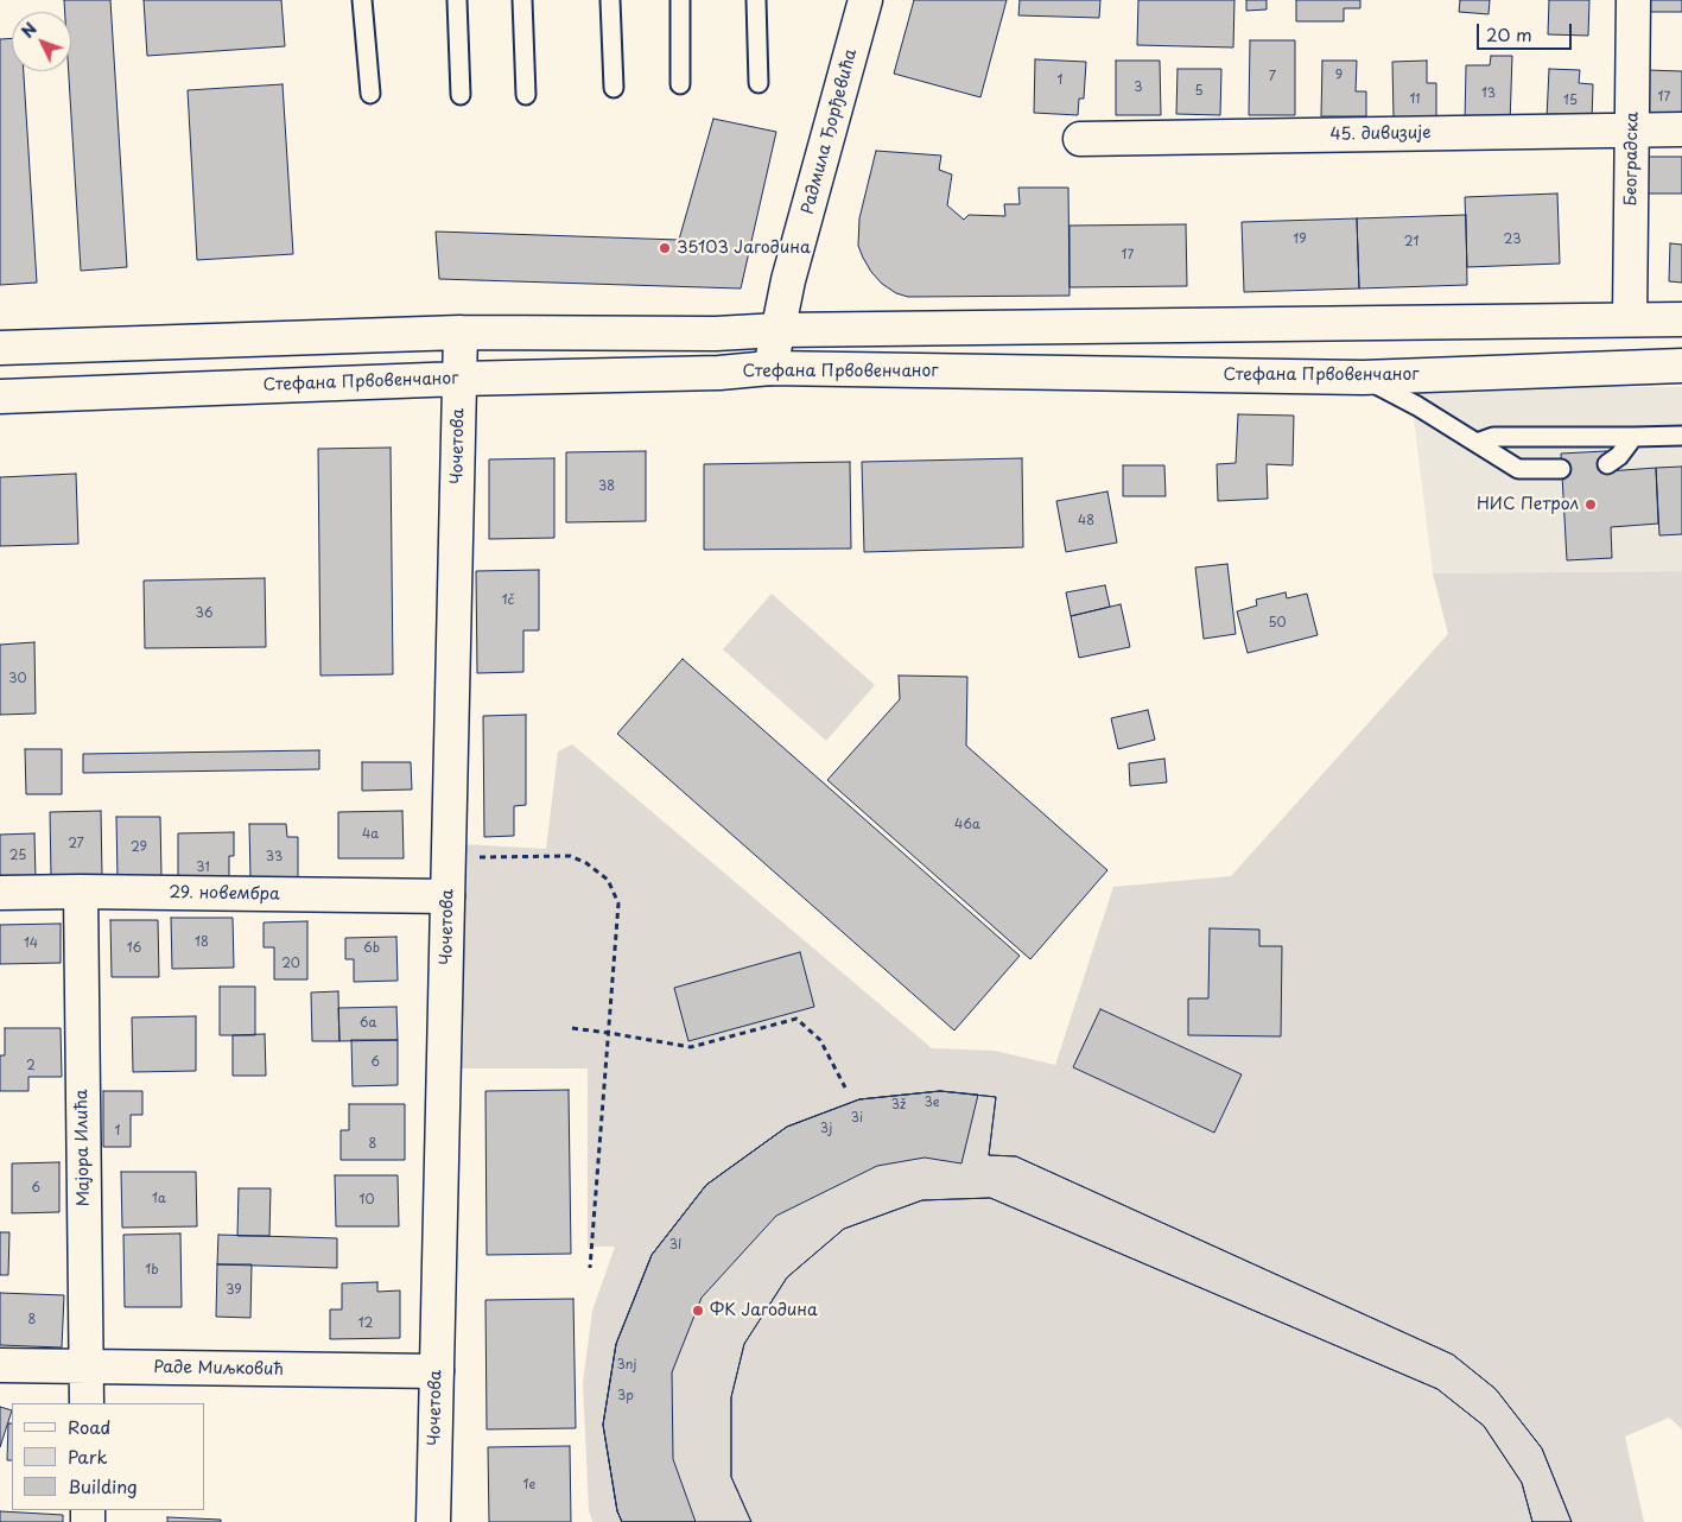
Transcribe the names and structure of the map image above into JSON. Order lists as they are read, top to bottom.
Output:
{
  "streets": {
    "street": [
      "Радмила Ђорђевића",
      "45. дивизије",
      "Београдска",
      "Стефана Првовенчаног",
      "Чочетова",
      "29. новембра",
      "Мајора Илића",
      "Раде Миљковић"
    ]
  },
  "crossings": [
    ["Радмила Ђорђевића", "Стефана Првовенчаног"],
    ["45. дивизије", "Београдска"],
    ["Стефана Првовенчаног", "Чочетова"],
    ["Чочетова", "29. новембра"],
    ["Чочетова", "Раде Миљковић"],
    ["29. новембра", "Мајора Илића"],
    ["Мајора Илића", "Раде Миљковић"]
  ],
  "places": ["35103 Јагодина", "НИС Петрол", "ФК Јагодина"],
  "house_numbers": [
    "9",
    "7",
    "1",
    "3",
    "5",
    "13",
    "17",
    "11",
    "15",
    "19",
    "23",
    "21",
    "17",
    "38",
    "48",
    "1č",
    "36",
    "50",
    "30",
    "46a",
    "4a",
    "27",
    "29",
    "25",
    "33",
    "31",
    "18",
    "14",
    "16",
    "6b",
    "20",
    "6a",
    "6",
    "2",
    "3e",
    "3ž",
    "3i",
    "3j",
    "1",
    "8",
    "6",
    "1a",
    "10",
    "3l",
    "1b",
    "39",
    "8",
    "12",
    "3nj",
    "3p",
    "1e"
  ],
  "legend": ["Road", "Park", "Building"],
  "scale_bar": "20 m",
  "north": "top left"
}
